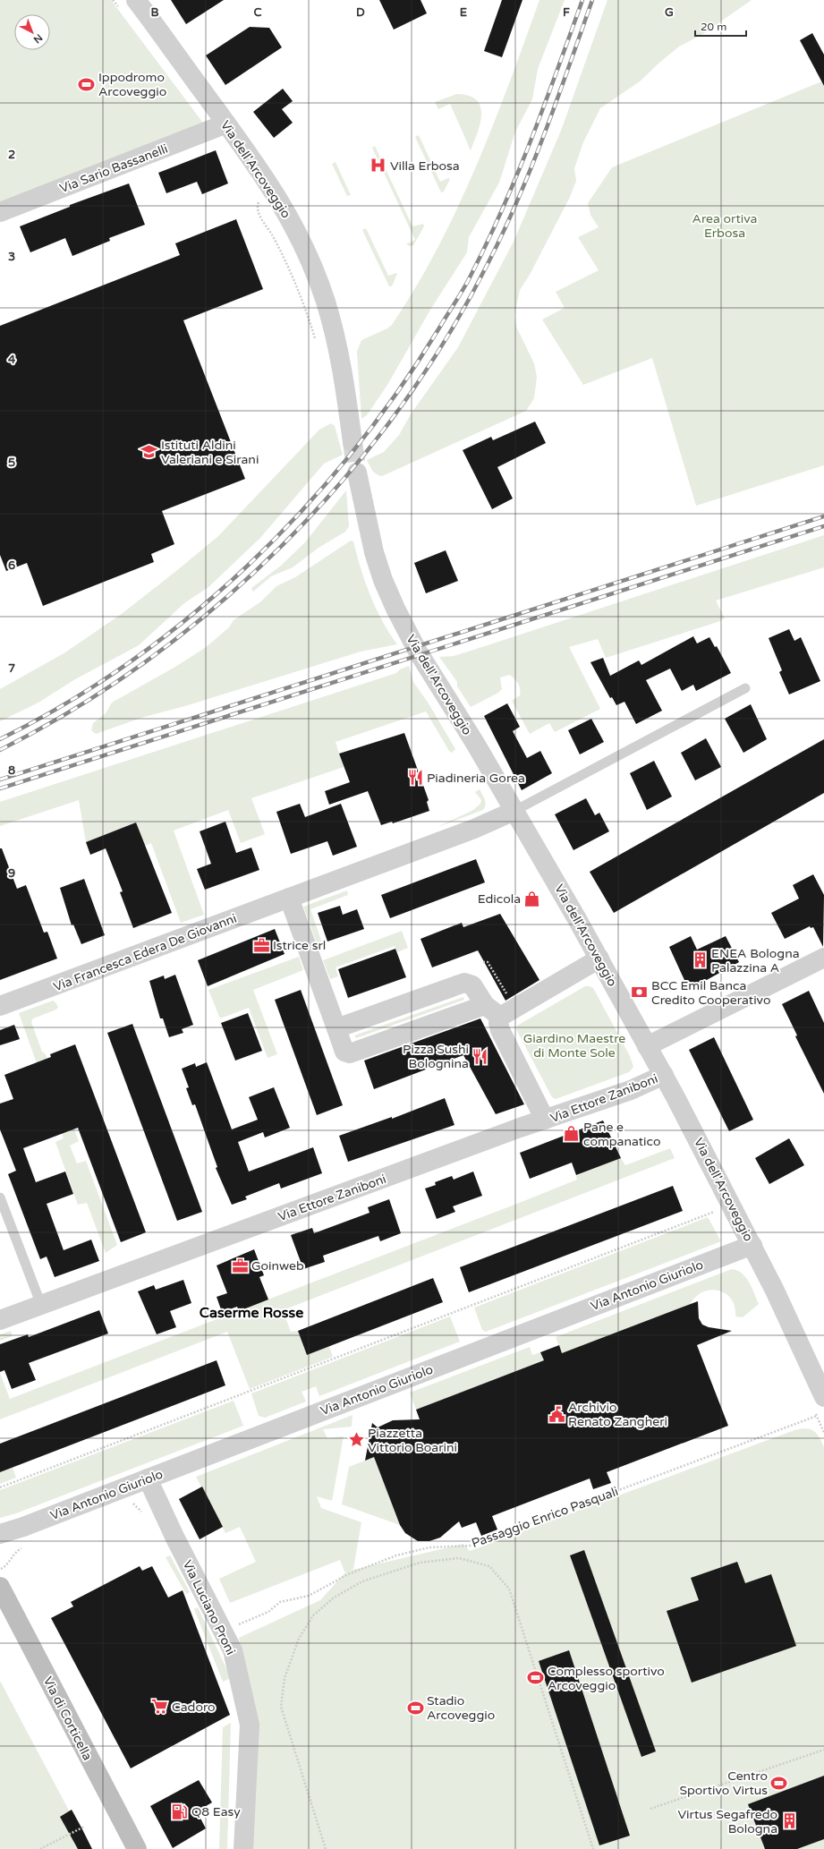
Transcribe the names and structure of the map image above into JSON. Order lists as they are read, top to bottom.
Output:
{
  "streets": {
    "main road": ["Via di Corticella"],
    "street": [
      "Via Sario Bassanelli",
      "Via dell'Arcoveggio",
      "Via Francesca Edera De Giovanni",
      "Via Ettore Zaniboni",
      "Via Antonio Giuriolo",
      "Via Luciano Proni"
    ],
    "path": ["Passaggio Enrico Pasquali"]
  },
  "crossings": [
    ["Via Sario Bassanelli", "Via dell'Arcoveggio"],
    ["Via dell'Arcoveggio", "Via Francesca Edera De Giovanni"],
    ["Via dell'Arcoveggio", "Via Ettore Zaniboni"],
    ["Via dell'Arcoveggio", "Via Antonio Giuriolo"],
    ["Via Antonio Giuriolo", "Via Luciano Proni"]
  ],
  "districts": ["Caserme Rosse"],
  "parks": ["Area ortiva Erbosa", "Giardino Maestre di Monte Sole"],
  "places": {
    "sports": [
      "Ippodromo Arcoveggio",
      "Complesso sportivo Arcoveggio",
      "Stadio Arcoveggio",
      "Centro Sportivo Virtus"
    ],
    "hospital": ["Villa Erbosa"],
    "school or university": ["Istituti Aldini Valeriani e Sirani"],
    "restaurant": ["Piadineria Gorea", "Pizza Sushi Bolognina"],
    "shop": ["Edicola", "Pane e companatico"],
    "office": ["Istrice srl", "Goinweb"],
    "building": ["ENEA Bologna Palazzina A", "Virtus Segafredo Bologna"],
    "bank": ["BCC Emil Banca Credito Cooperativo"],
    "public building": ["Archivio Renato Zangheri"],
    "place": ["Piazzetta Vittorio Boarini"],
    "supermarket": ["Cadoro"],
    "fuel station": ["Q8 Easy"]
  },
  "scale_bar": "20 m",
  "north": "bottom right",
  "grid": {
    "columns": [
      "B",
      "C",
      "D",
      "E",
      "F",
      "G"
    ],
    "rows": [
      "2",
      "3",
      "4",
      "5",
      "6",
      "7",
      "8",
      "9"
    ]
  }
}
